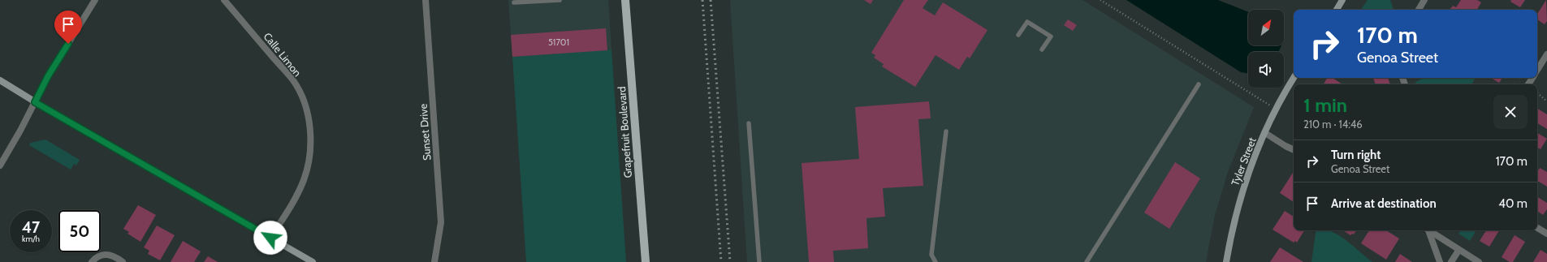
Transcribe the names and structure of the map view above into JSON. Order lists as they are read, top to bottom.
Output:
{
  "streets": {
    "main road": ["Grapefruit Boulevard", "Tyler Street"],
    "street": ["Calle Limon", "Sunset Drive"]
  },
  "house_numbers": ["51701"],
  "north": "top right",
  "page": {
    "turn": ["170 m", "Genoa Street"],
    "heading": ["1 min", "210 m · 14:46"],
    "list": [
      {
        "name": "Turn right",
        "note": "Genoa Street",
        "value": "170 m"
      },
      {
        "name": "Arrive at destination",
        "value": "40 m"
      }
    ],
    "speed": "47 km/h",
    "limit": "50"
  }
}
